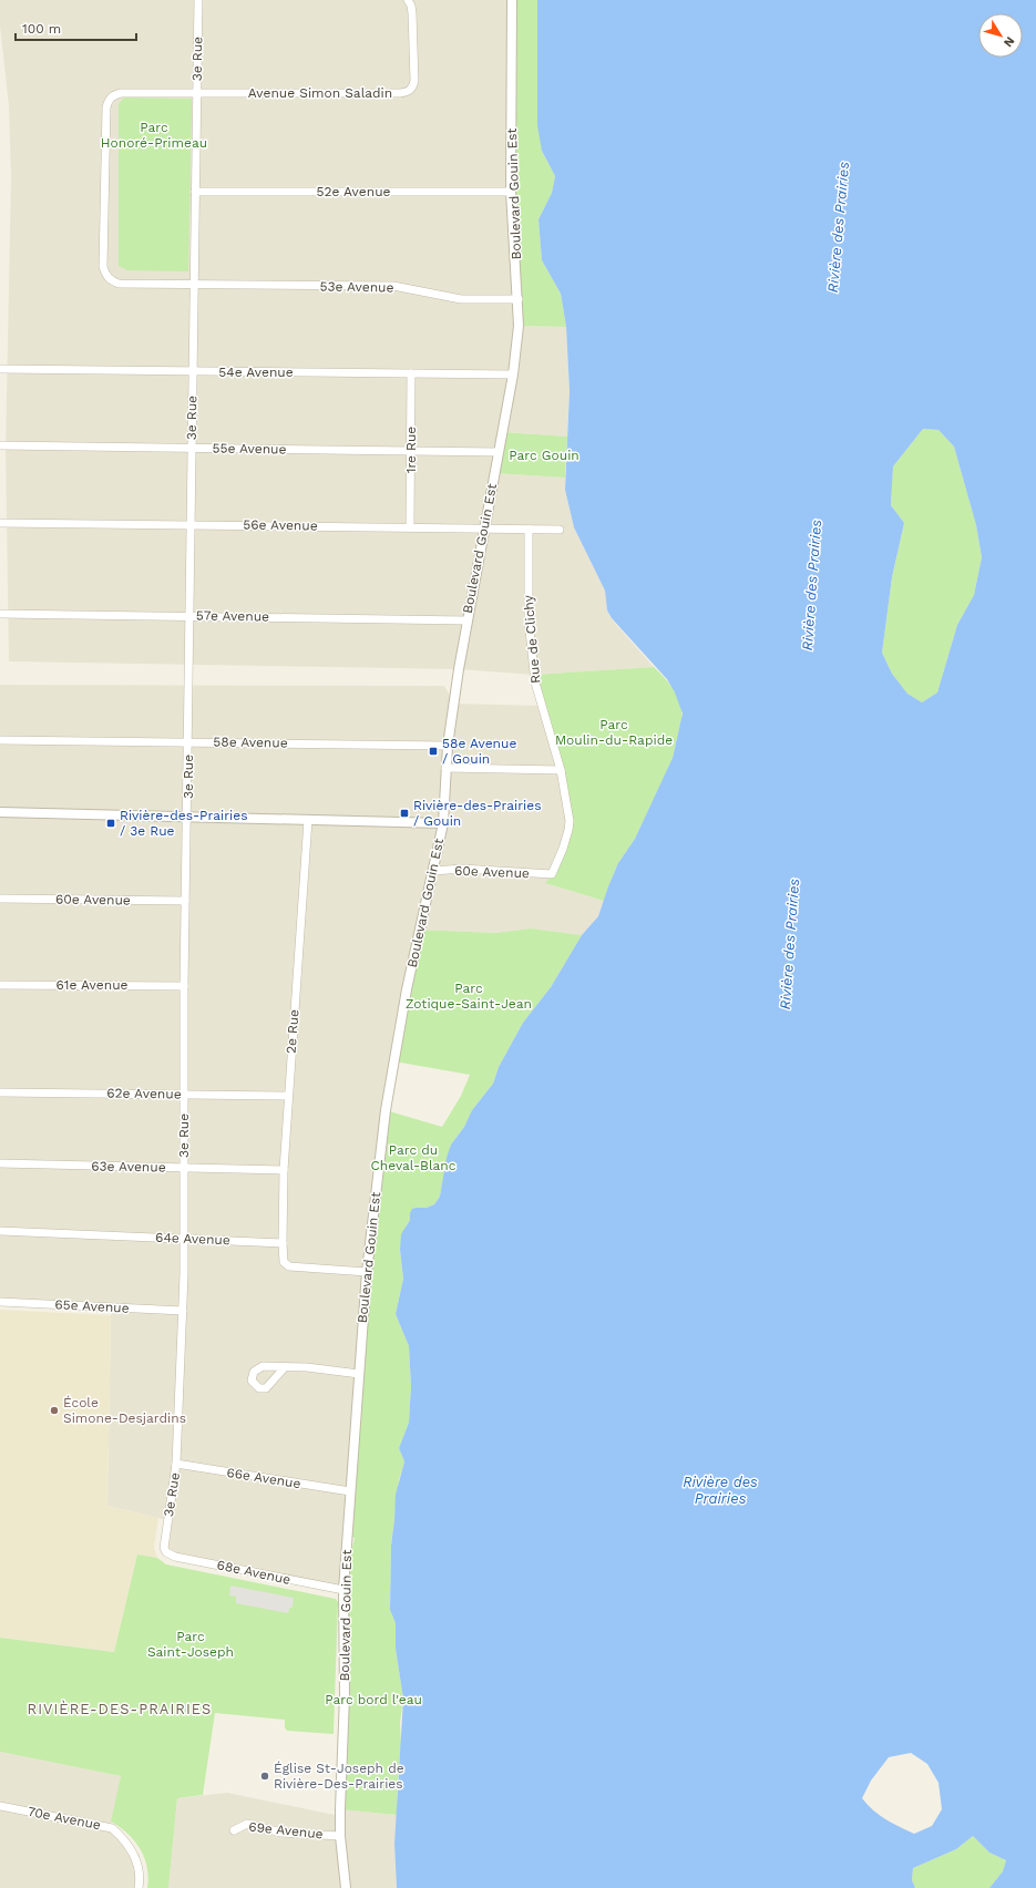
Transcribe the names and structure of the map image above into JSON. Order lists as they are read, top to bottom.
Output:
{
  "streets": {
    "street": [
      "3e Rue",
      "Avenue Simon Saladin",
      "52e Avenue",
      "Boulevard Gouin Est",
      "53e Avenue",
      "54e Avenue",
      "55e Avenue",
      "1re Rue",
      "56e Avenue",
      "57e Avenue",
      "Rue de Clichy",
      "58e Avenue",
      "60e Avenue",
      "61e Avenue",
      "2e Rue",
      "62e Avenue",
      "63e Avenue",
      "64e Avenue",
      "65e Avenue",
      "66e Avenue",
      "68e Avenue",
      "70e Avenue",
      "69e Avenue"
    ]
  },
  "crossings": [
    ["3e Rue", "Avenue Simon Saladin"],
    ["3e Rue", "52e Avenue"],
    ["3e Rue", "53e Avenue"],
    ["3e Rue", "54e Avenue"],
    ["3e Rue", "55e Avenue"],
    ["3e Rue", "56e Avenue"],
    ["3e Rue", "57e Avenue"],
    ["3e Rue", "58e Avenue"],
    ["3e Rue", "60e Avenue"],
    ["3e Rue", "61e Avenue"],
    ["3e Rue", "62e Avenue"],
    ["3e Rue", "63e Avenue"],
    ["3e Rue", "64e Avenue"],
    ["3e Rue", "65e Avenue"],
    ["3e Rue", "66e Avenue"],
    ["3e Rue", "68e Avenue"],
    ["Avenue Simon Saladin", "53e Avenue"],
    ["52e Avenue", "Boulevard Gouin Est"],
    ["Boulevard Gouin Est", "53e Avenue"],
    ["Boulevard Gouin Est", "54e Avenue"],
    ["Boulevard Gouin Est", "55e Avenue"],
    ["Boulevard Gouin Est", "56e Avenue"],
    ["Boulevard Gouin Est", "57e Avenue"],
    ["Boulevard Gouin Est", "58e Avenue"],
    ["Boulevard Gouin Est", "60e Avenue"],
    ["Boulevard Gouin Est", "66e Avenue"],
    ["Boulevard Gouin Est", "68e Avenue"],
    ["Boulevard Gouin Est", "69e Avenue"],
    ["54e Avenue", "1re Rue"],
    ["55e Avenue", "1re Rue"],
    ["1re Rue", "56e Avenue"],
    ["56e Avenue", "Rue de Clichy"],
    ["Rue de Clichy", "60e Avenue"],
    ["2e Rue", "62e Avenue"],
    ["2e Rue", "63e Avenue"],
    ["2e Rue", "64e Avenue"]
  ],
  "districts": ["RIVIÈRE-DES-PRAIRIES"],
  "water": ["Rivière des Prairies"],
  "parks": [
    "Parc Honoré-Primeau",
    "Parc Gouin",
    "Parc Moulin-du-Rapide",
    "Parc Zotique-Saint-Jean",
    "Parc du Cheval-Blanc",
    "Parc Saint-Joseph",
    "Parc bord l'eau"
  ],
  "places": {
    "transit": ["58e Avenue / Gouin", "Rivière-des-Prairies / Gouin", "Rivière-des-Prairies / 3e Rue"],
    "other": ["École Simone-Desjardins", "Église St-Joseph de Rivière-Des-Prairies"]
  },
  "scale_bar": "100 m",
  "north": "bottom right"
}
